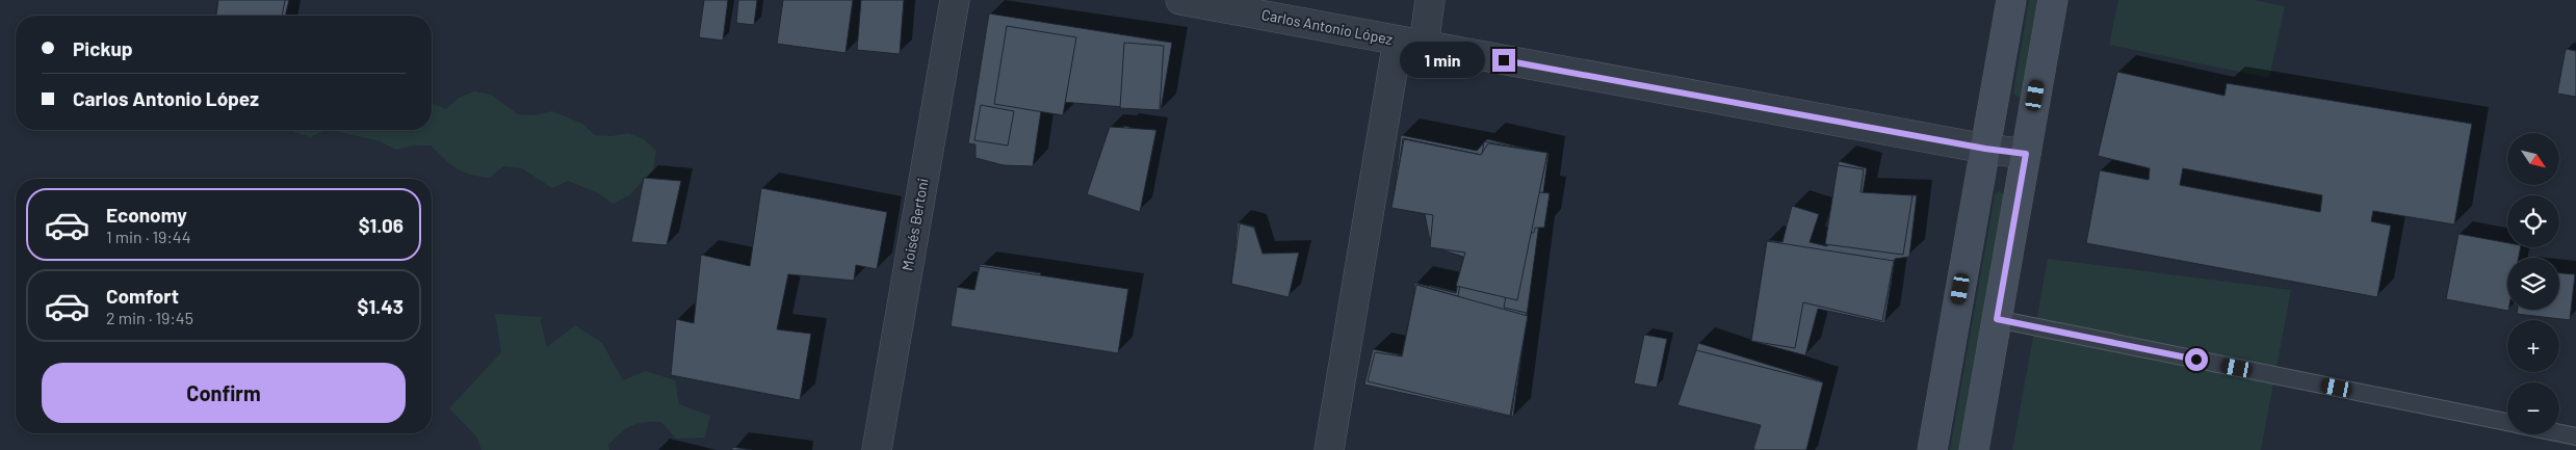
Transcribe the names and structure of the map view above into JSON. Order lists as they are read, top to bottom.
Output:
{
  "streets": {
    "street": ["Carlos Antonio López", "Moisés Bertoni"]
  },
  "north": "bottom right",
  "page": {
    "banner": ["Pickup", "Carlos Antonio López"],
    "bubble": "1 min",
    "map_buttons": ["+", "−"],
    "list": [
      {
        "name": "Economy",
        "note": "1 min · 19:44",
        "value": "$1.06"
      },
      {
        "name": "Comfort",
        "note": "2 min · 19:45",
        "value": "$1.43"
      }
    ],
    "buttons": "Confirm"
  }
}
